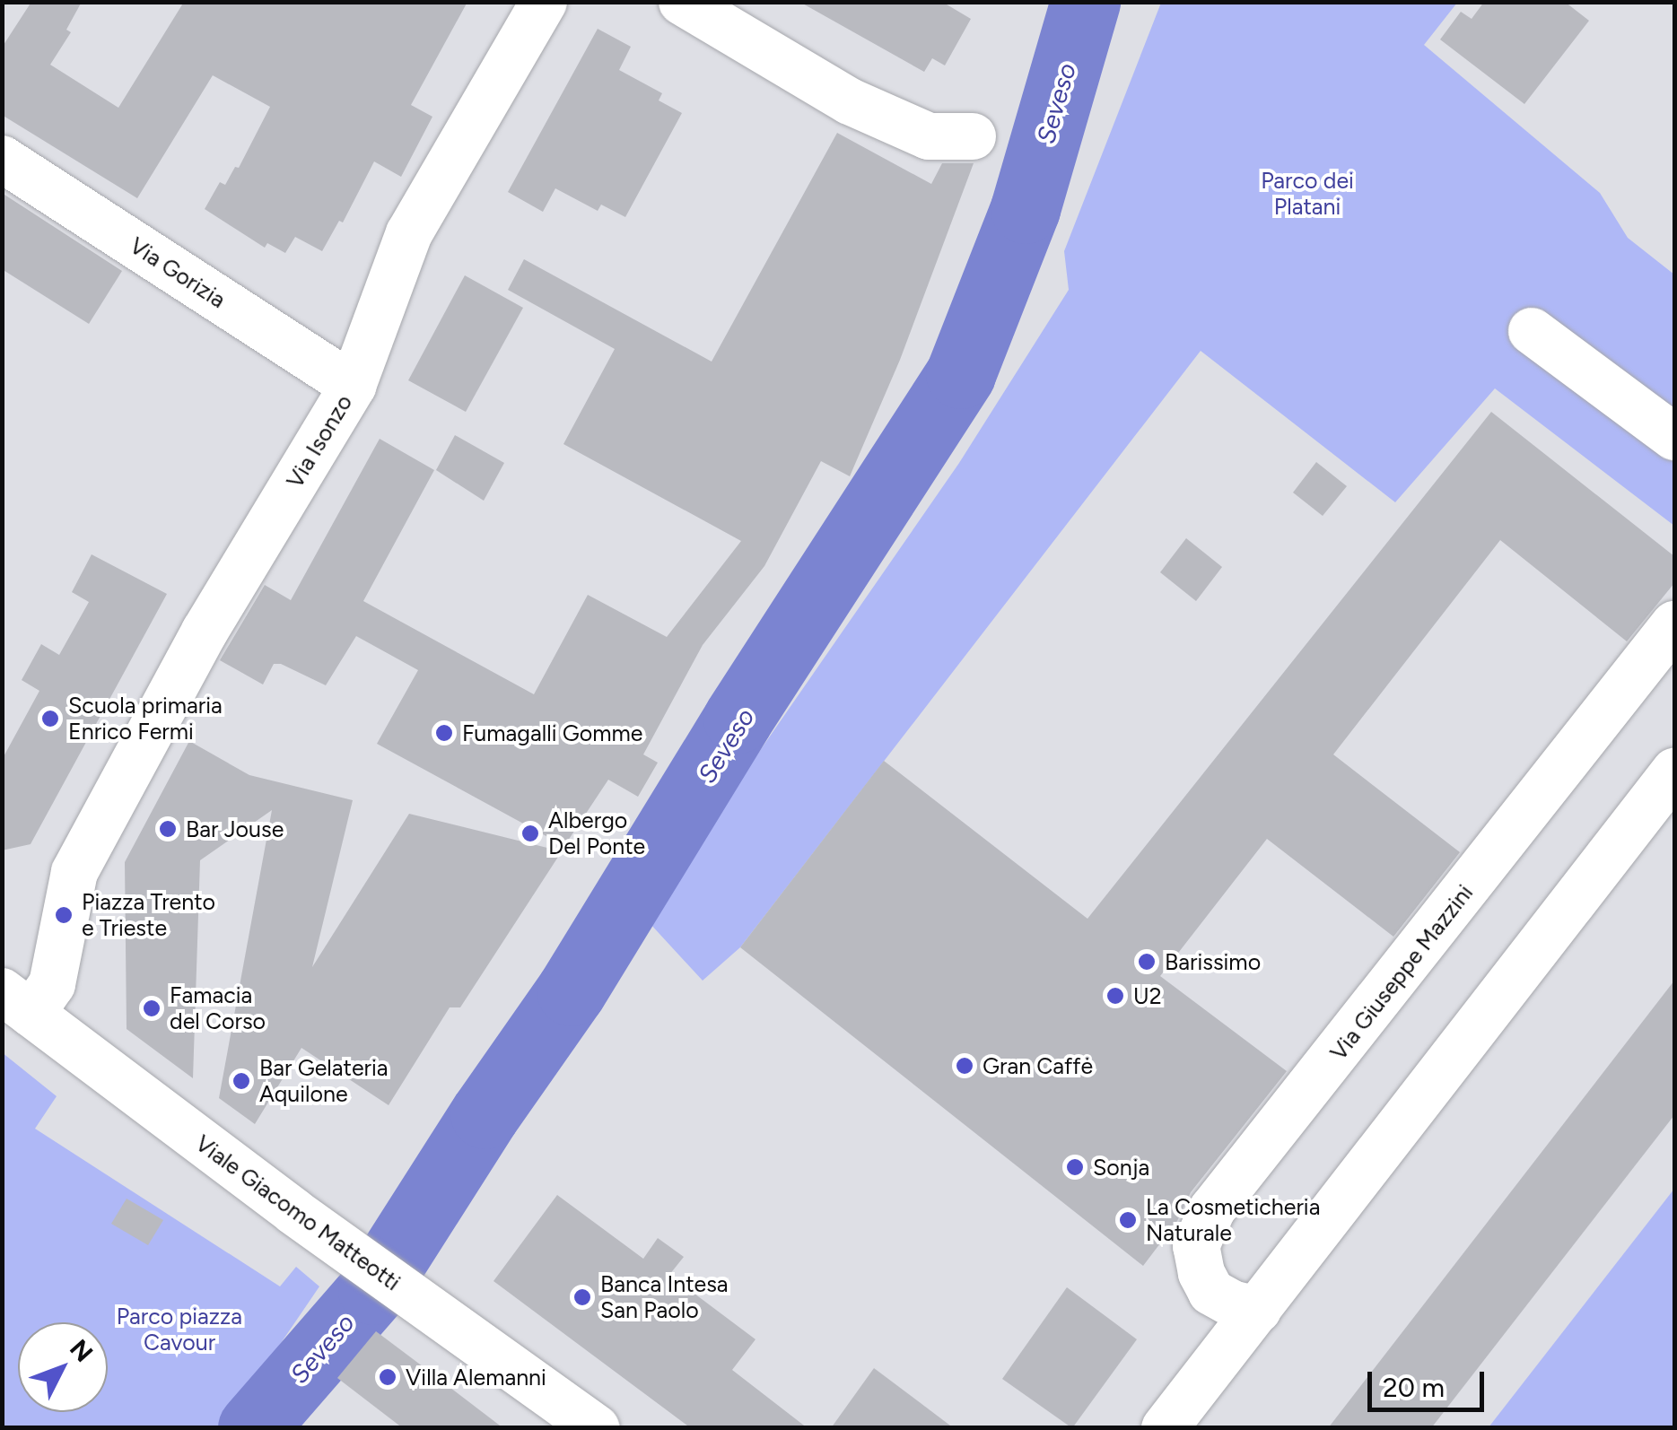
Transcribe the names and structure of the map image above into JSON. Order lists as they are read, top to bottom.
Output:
{
  "streets": {
    "street": [
      "Via Gorizia",
      "Via Isonzo",
      "Via Giuseppe Mazzini",
      "Viale Giacomo Matteotti"
    ]
  },
  "crossings": [
    ["Via Gorizia", "Via Isonzo"],
    ["Via Isonzo", "Viale Giacomo Matteotti"]
  ],
  "water": ["Seveso"],
  "parks": ["Parco dei Platani", "Parco piazza Cavour"],
  "places": [
    "Scuola primaria Enrico Fermi",
    "Fumagalli Gomme",
    "Bar Jouse",
    "Albergo Del Ponte",
    "Piazza Trento e Trieste",
    "Barissimo",
    "U2",
    "Famacia del Corso",
    "Gran Caffė",
    "Bar Gelateria Aquilone",
    "Sonja",
    "La Cosmeticheria Naturale",
    "Banca Intesa San Paolo",
    "Villa Alemanni"
  ],
  "scale_bar": "20 m",
  "north": "top right"
}
